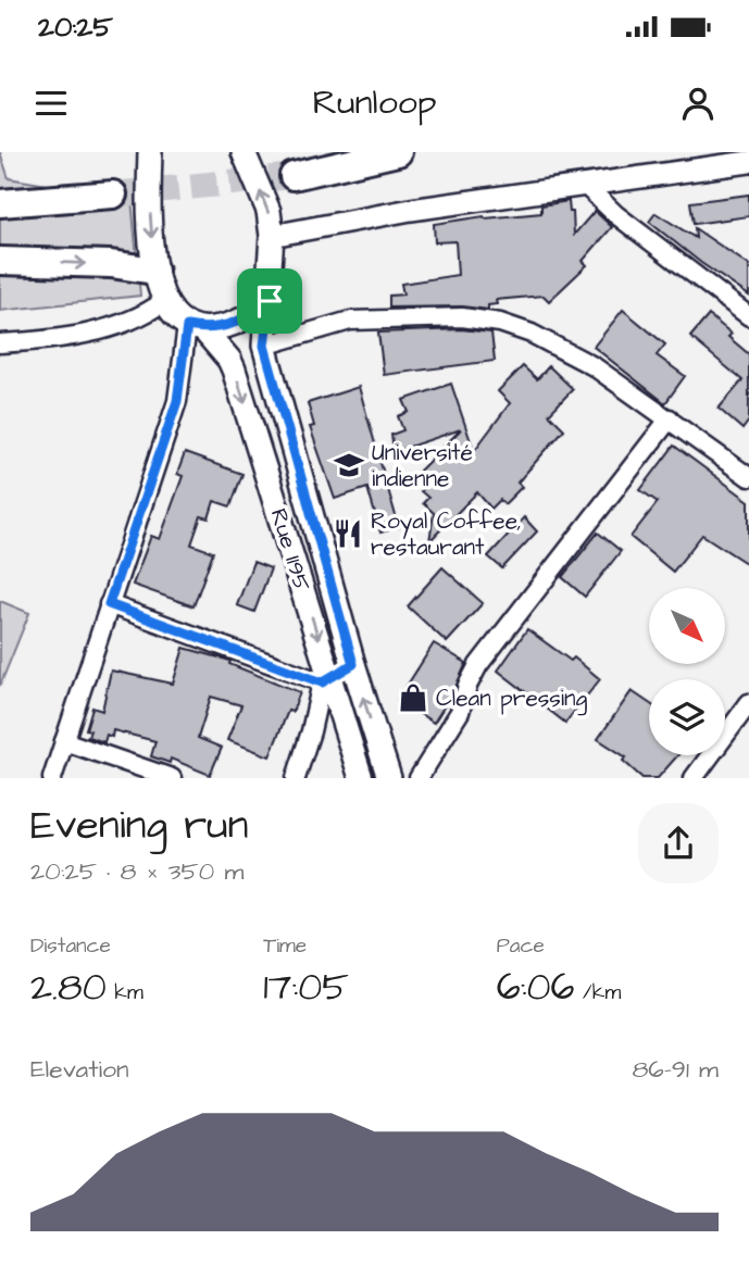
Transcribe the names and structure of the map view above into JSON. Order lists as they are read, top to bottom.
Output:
{
  "streets": {
    "main road": ["Rue I195"]
  },
  "places": {
    "school or university": ["Université indienne"],
    "restaurant": ["Royal Coffee, restaurant"],
    "shop": ["Clean pressing"]
  },
  "north": "bottom right",
  "page": {
    "status": "20:25",
    "header": "Runloop",
    "heading": ["Evening run", "20:25 · 8 × 350 m"],
    "stats": [
      ["Distance", "2.80 km"],
      ["Time", "17:05"],
      ["Pace", "6:06 /km"]
    ],
    "chart": ["Elevation", "86–91 m"]
  }
}
